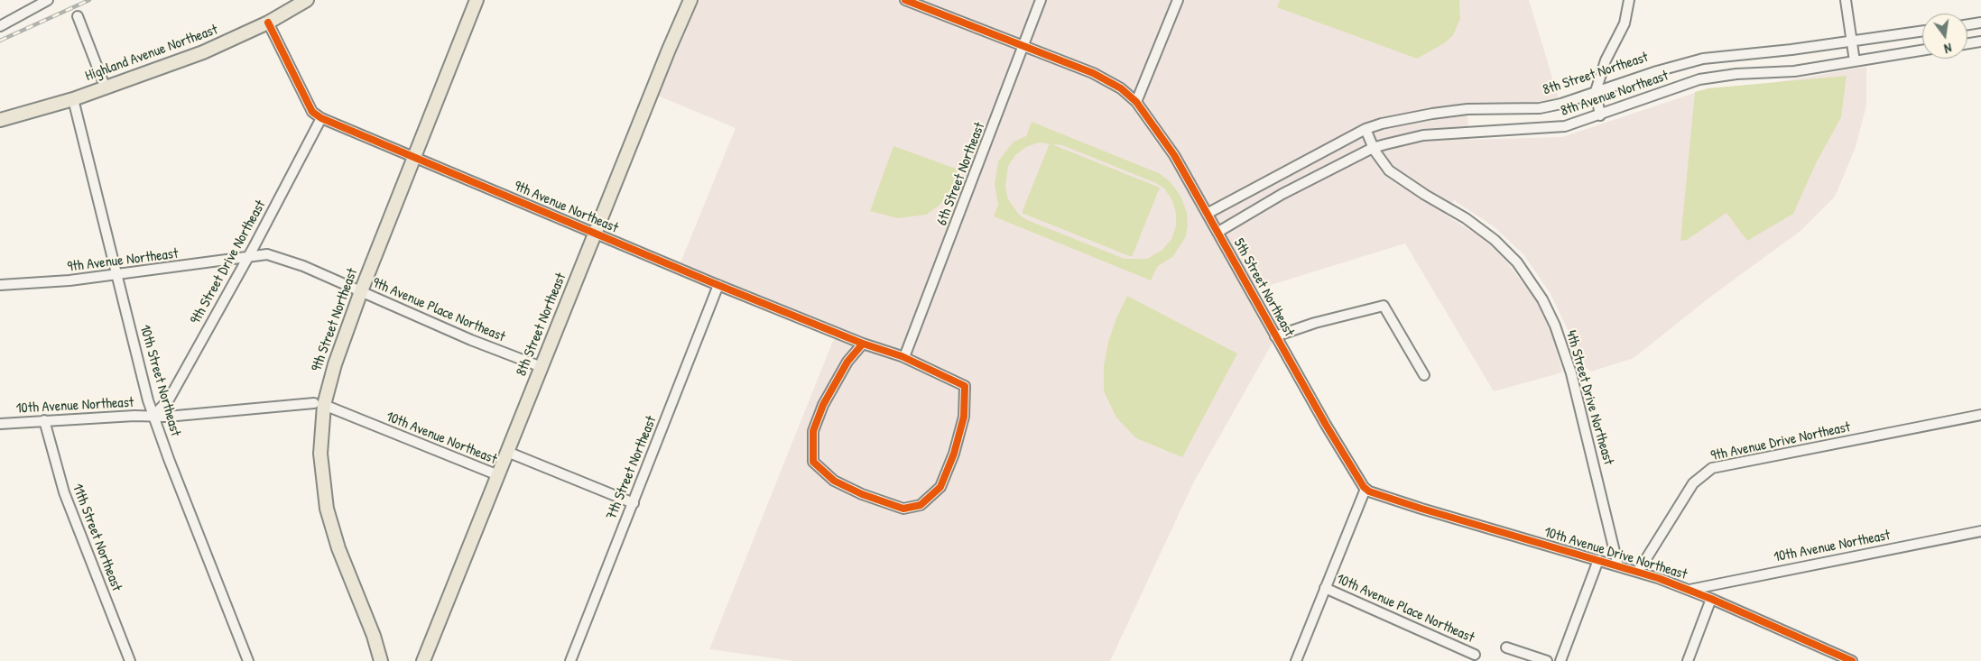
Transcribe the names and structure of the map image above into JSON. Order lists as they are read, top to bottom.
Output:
{
  "streets": {
    "main road": ["Highland Avenue Northeast", "8th Street Northeast", "9th Street Northeast"],
    "street": [
      "8th Avenue Northeast",
      "6th Street Northeast",
      "9th Avenue Northeast",
      "9th Street Drive Northeast",
      "5th Street Northeast",
      "9th Avenue Place Northeast",
      "10th Street Northeast",
      "4th Street Drive Northeast",
      "10th Avenue Northeast",
      "9th Avenue Drive Northeast",
      "7th Street Northeast",
      "11th Street Northeast",
      "10th Avenue Drive Northeast",
      "10th Avenue Place Northeast"
    ]
  },
  "crossings": [
    ["Highland Avenue Northeast", "9th Avenue Northeast"],
    ["Highland Avenue Northeast", "10th Street Northeast"],
    ["8th Street Northeast", "9th Avenue Northeast"],
    ["8th Street Northeast", "5th Street Northeast"],
    ["8th Street Northeast", "9th Avenue Place Northeast"],
    ["8th Street Northeast", "4th Street Drive Northeast"],
    ["8th Street Northeast", "10th Avenue Northeast"],
    ["8th Avenue Northeast", "5th Street Northeast"],
    ["8th Avenue Northeast", "4th Street Drive Northeast"],
    ["6th Street Northeast", "9th Avenue Northeast"],
    ["6th Street Northeast", "5th Street Northeast"],
    ["9th Avenue Northeast", "9th Street Drive Northeast"],
    ["9th Avenue Northeast", "9th Avenue Place Northeast"],
    ["9th Avenue Northeast", "9th Street Northeast"],
    ["9th Avenue Northeast", "10th Street Northeast"],
    ["9th Avenue Northeast", "7th Street Northeast"],
    ["9th Street Drive Northeast", "9th Avenue Place Northeast"],
    ["9th Street Drive Northeast", "10th Street Northeast"],
    ["9th Street Drive Northeast", "10th Avenue Northeast"],
    ["5th Street Northeast", "10th Avenue Drive Northeast"],
    ["9th Avenue Place Northeast", "9th Street Northeast"],
    ["9th Street Northeast", "10th Avenue Northeast"],
    ["10th Street Northeast", "10th Avenue Northeast"],
    ["4th Street Drive Northeast", "10th Avenue Drive Northeast"],
    ["10th Avenue Northeast", "7th Street Northeast"],
    ["10th Avenue Northeast", "11th Street Northeast"],
    ["10th Avenue Northeast", "10th Avenue Drive Northeast"],
    ["9th Avenue Drive Northeast", "10th Avenue Drive Northeast"]
  ],
  "north": "bottom"
}
